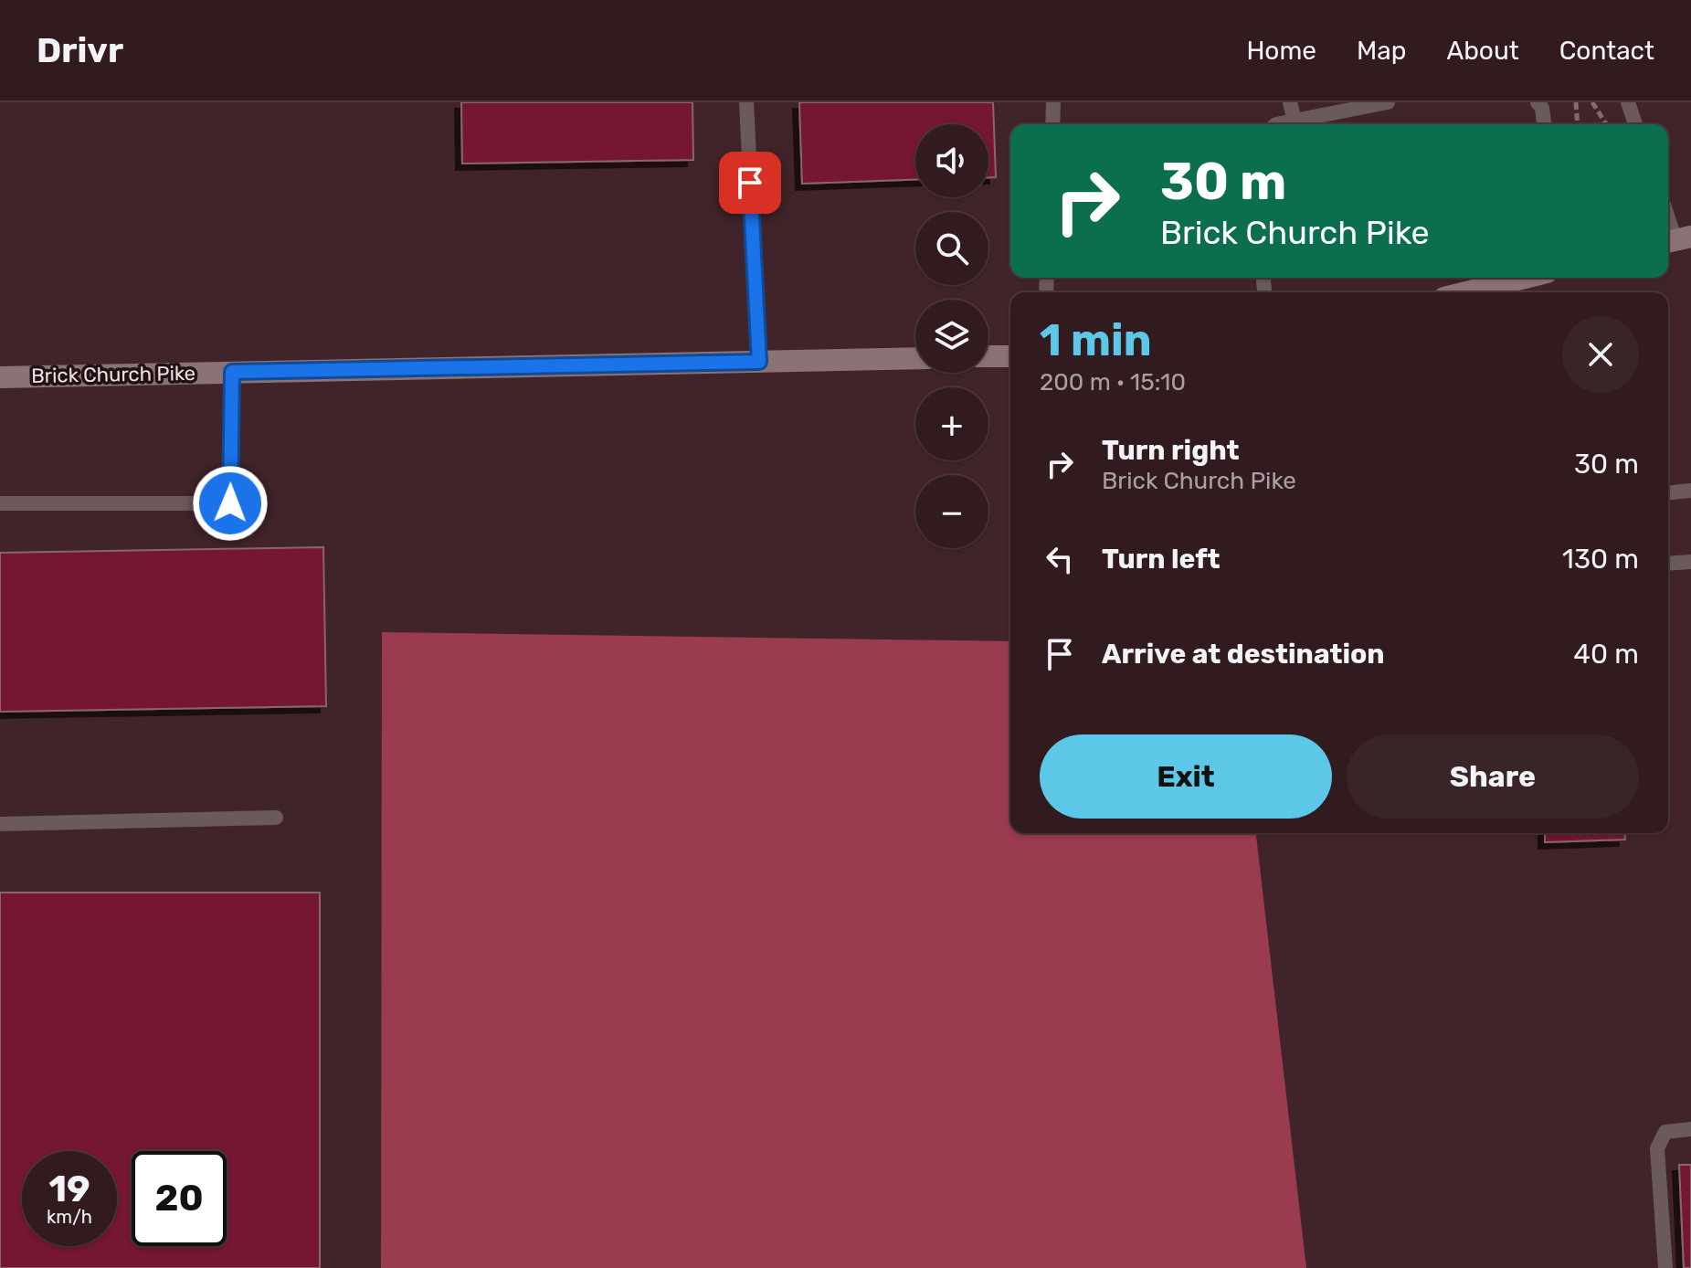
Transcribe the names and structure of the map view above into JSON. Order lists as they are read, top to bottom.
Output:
{
  "streets": {
    "main road": ["Brick Church Pike"]
  },
  "page": {
    "header": "Drivr",
    "nav": [
      "Home",
      "Map",
      "About",
      "Contact"
    ],
    "map_buttons": ["+", "−"],
    "turn": ["30 m", "Brick Church Pike"],
    "heading": ["1 min", "200 m · 15:10"],
    "list": [
      {
        "name": "Turn right",
        "note": "Brick Church Pike",
        "value": "30 m"
      },
      {
        "name": "Turn left",
        "value": "130 m"
      },
      {
        "name": "Arrive at destination",
        "value": "40 m"
      }
    ],
    "buttons": ["Exit", "Share"],
    "speed": "19 km/h",
    "limit": "20"
  }
}
